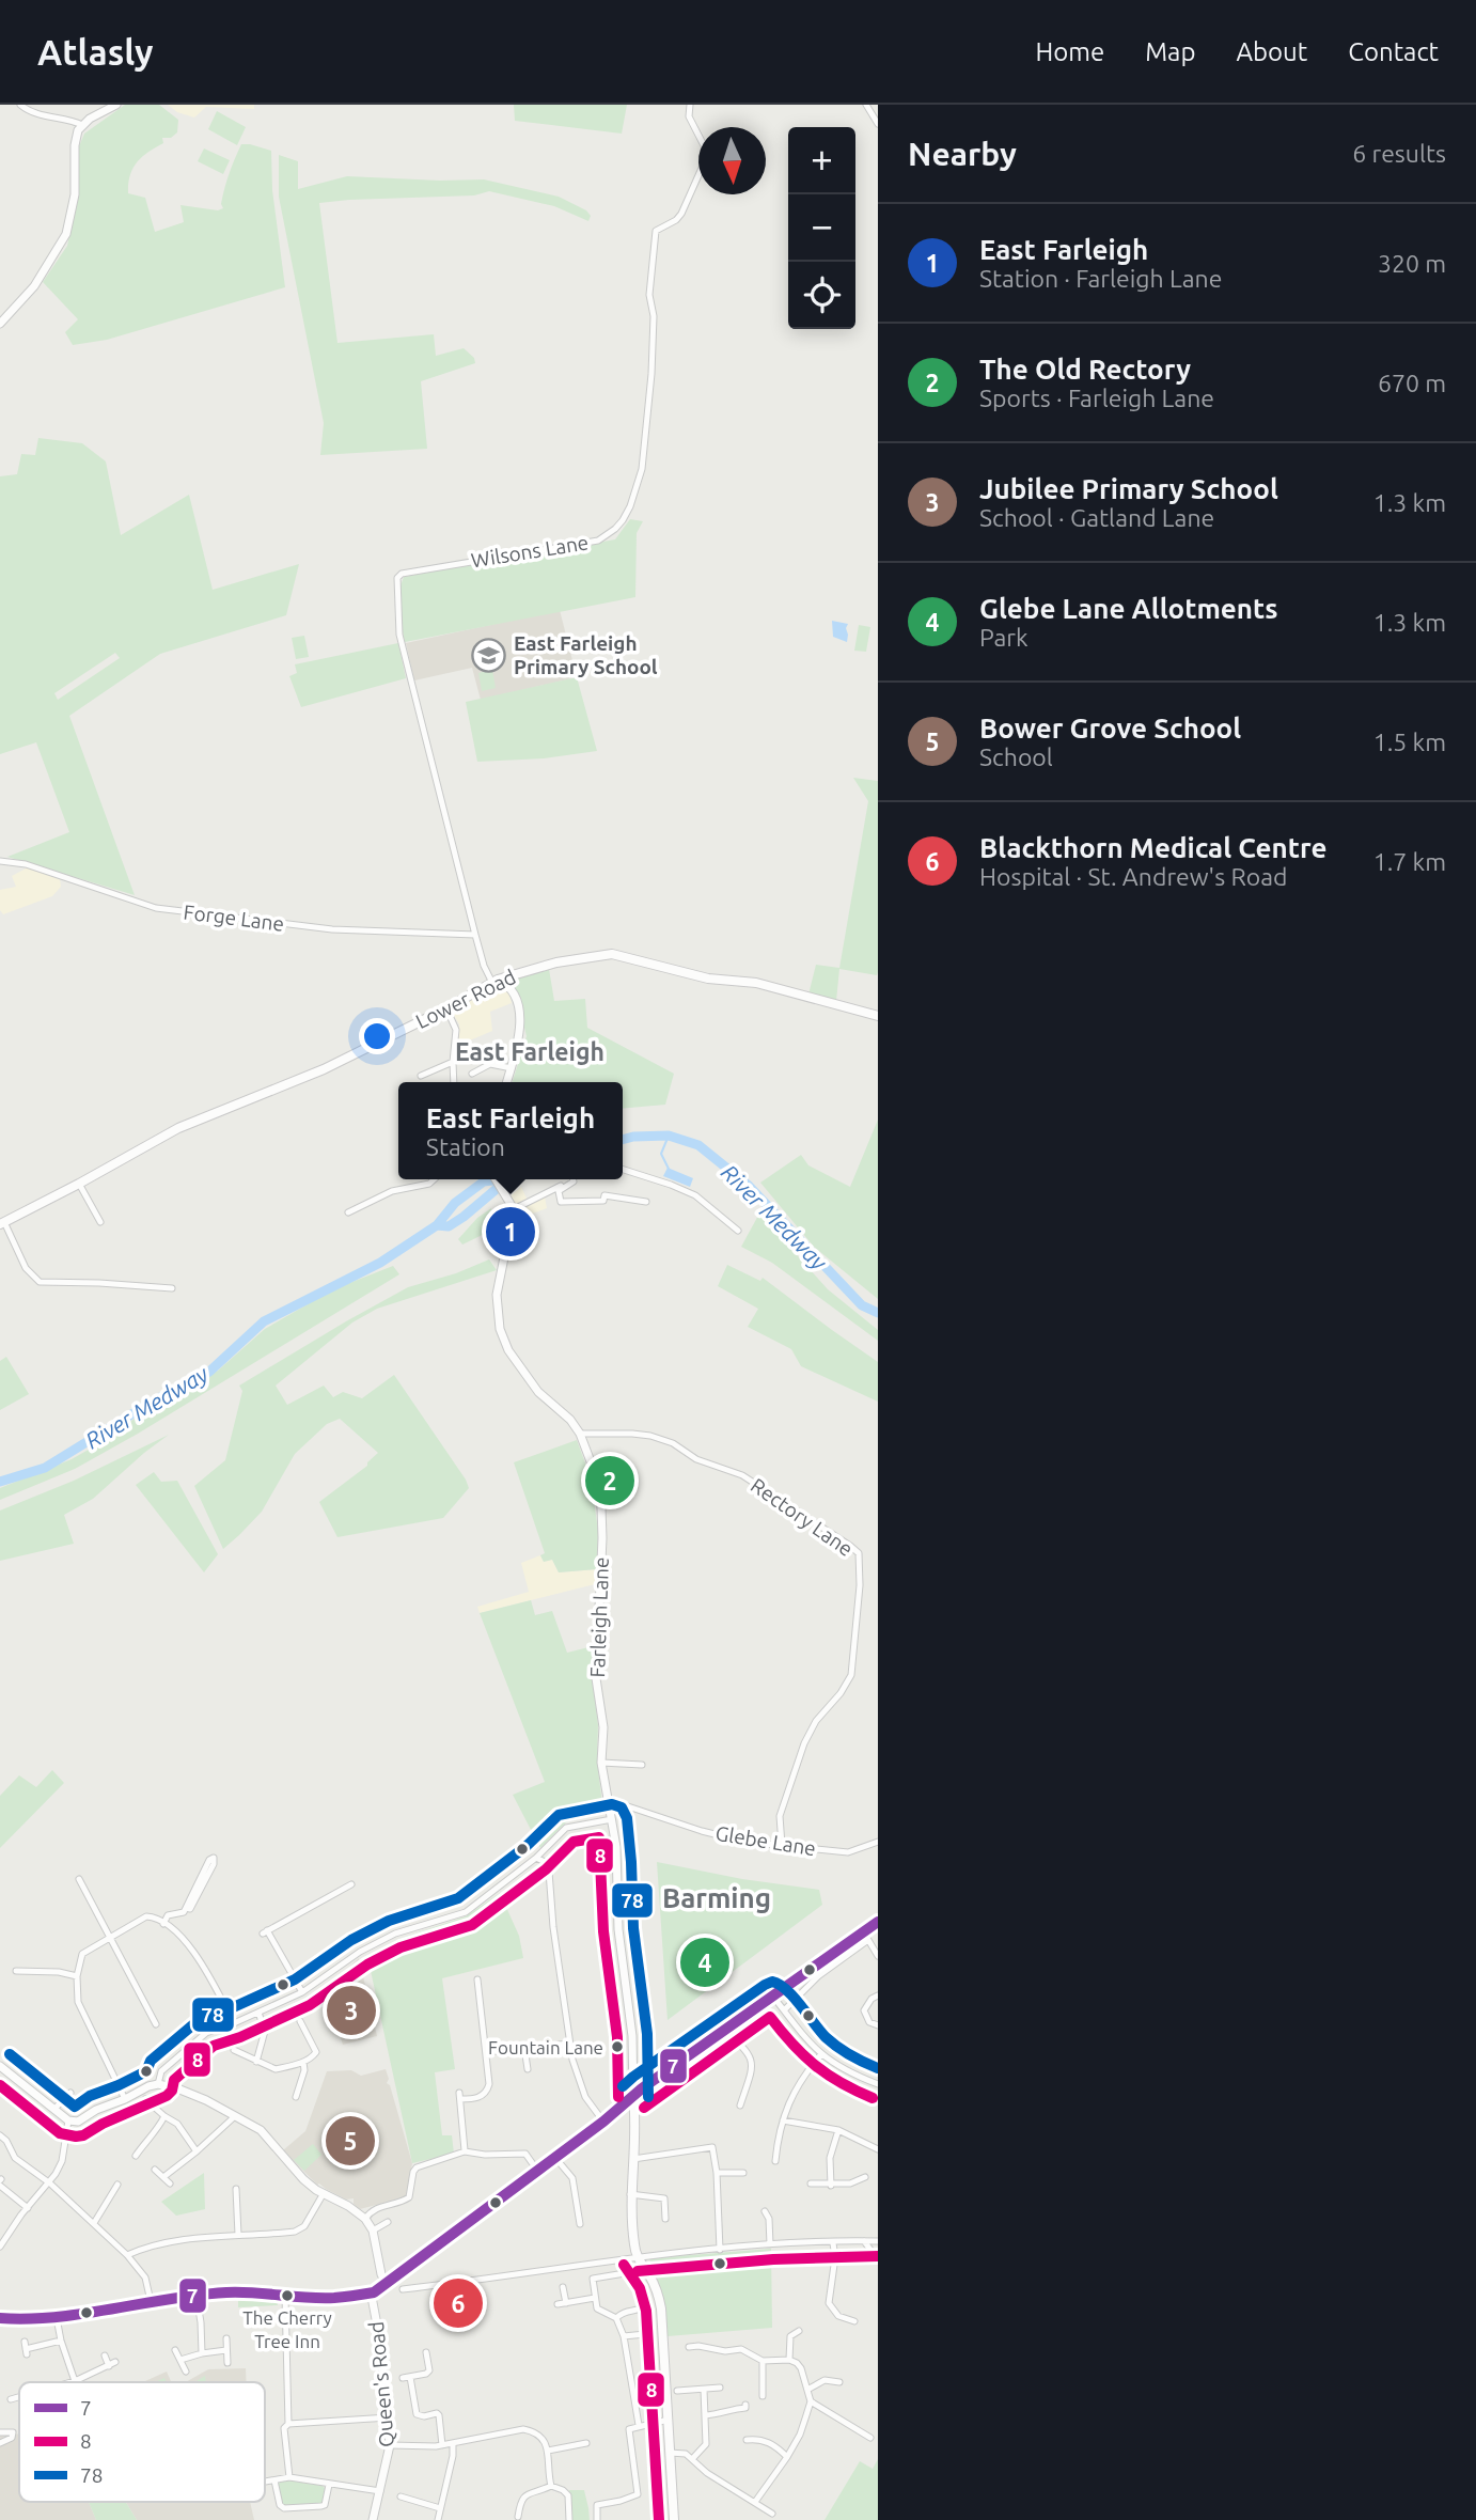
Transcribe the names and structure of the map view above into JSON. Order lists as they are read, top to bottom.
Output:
{
  "streets": {
    "main road": ["Lower Road"],
    "street": [
      "Wilsons Lane",
      "Forge Lane",
      "Rectory Lane",
      "Farleigh Lane",
      "Glebe Lane",
      "Queen's Road"
    ]
  },
  "crossings": [
    ["Wilsons Lane", "Forge Lane"],
    ["Rectory Lane", "Farleigh Lane"],
    ["Rectory Lane", "Glebe Lane"],
    ["Farleigh Lane", "Glebe Lane"]
  ],
  "districts": ["East Farleigh", "Barming"],
  "water": ["River Medway"],
  "places": {
    "school or university": ["East Farleigh Primary School"],
    "other": ["Fountain Lane", "The Cherry Tree Inn"]
  },
  "lines": ["transit line 78", "transit line 8", "transit line 7"],
  "legend": ["7", "8", "78"],
  "north": "bottom",
  "page": {
    "header": "Atlasly",
    "nav": [
      "Home",
      "Map",
      "About",
      "Contact"
    ],
    "heading": ["Nearby", "6 results"],
    "map_buttons": ["+", "−"],
    "list": [
      {
        "mark": "1",
        "name": "East Farleigh",
        "note": "Station · Farleigh Lane",
        "value": "320 m"
      },
      {
        "mark": "2",
        "name": "The Old Rectory",
        "note": "Sports · Farleigh Lane",
        "value": "670 m"
      },
      {
        "mark": "3",
        "name": "Jubilee Primary School",
        "note": "School · Gatland Lane",
        "value": "1.3 km"
      },
      {
        "mark": "4",
        "name": "Glebe Lane Allotments",
        "note": "Park",
        "value": "1.3 km"
      },
      {
        "mark": "5",
        "name": "Bower Grove School",
        "note": "School",
        "value": "1.5 km"
      },
      {
        "mark": "6",
        "name": "Blackthorn Medical Centre",
        "note": "Hospital · St. Andrew's Road",
        "value": "1.7 km"
      }
    ],
    "popup": ["East Farleigh", "Station"],
    "pins": [
      "1",
      "2",
      "4",
      "3",
      "5",
      "6"
    ]
  }
}
